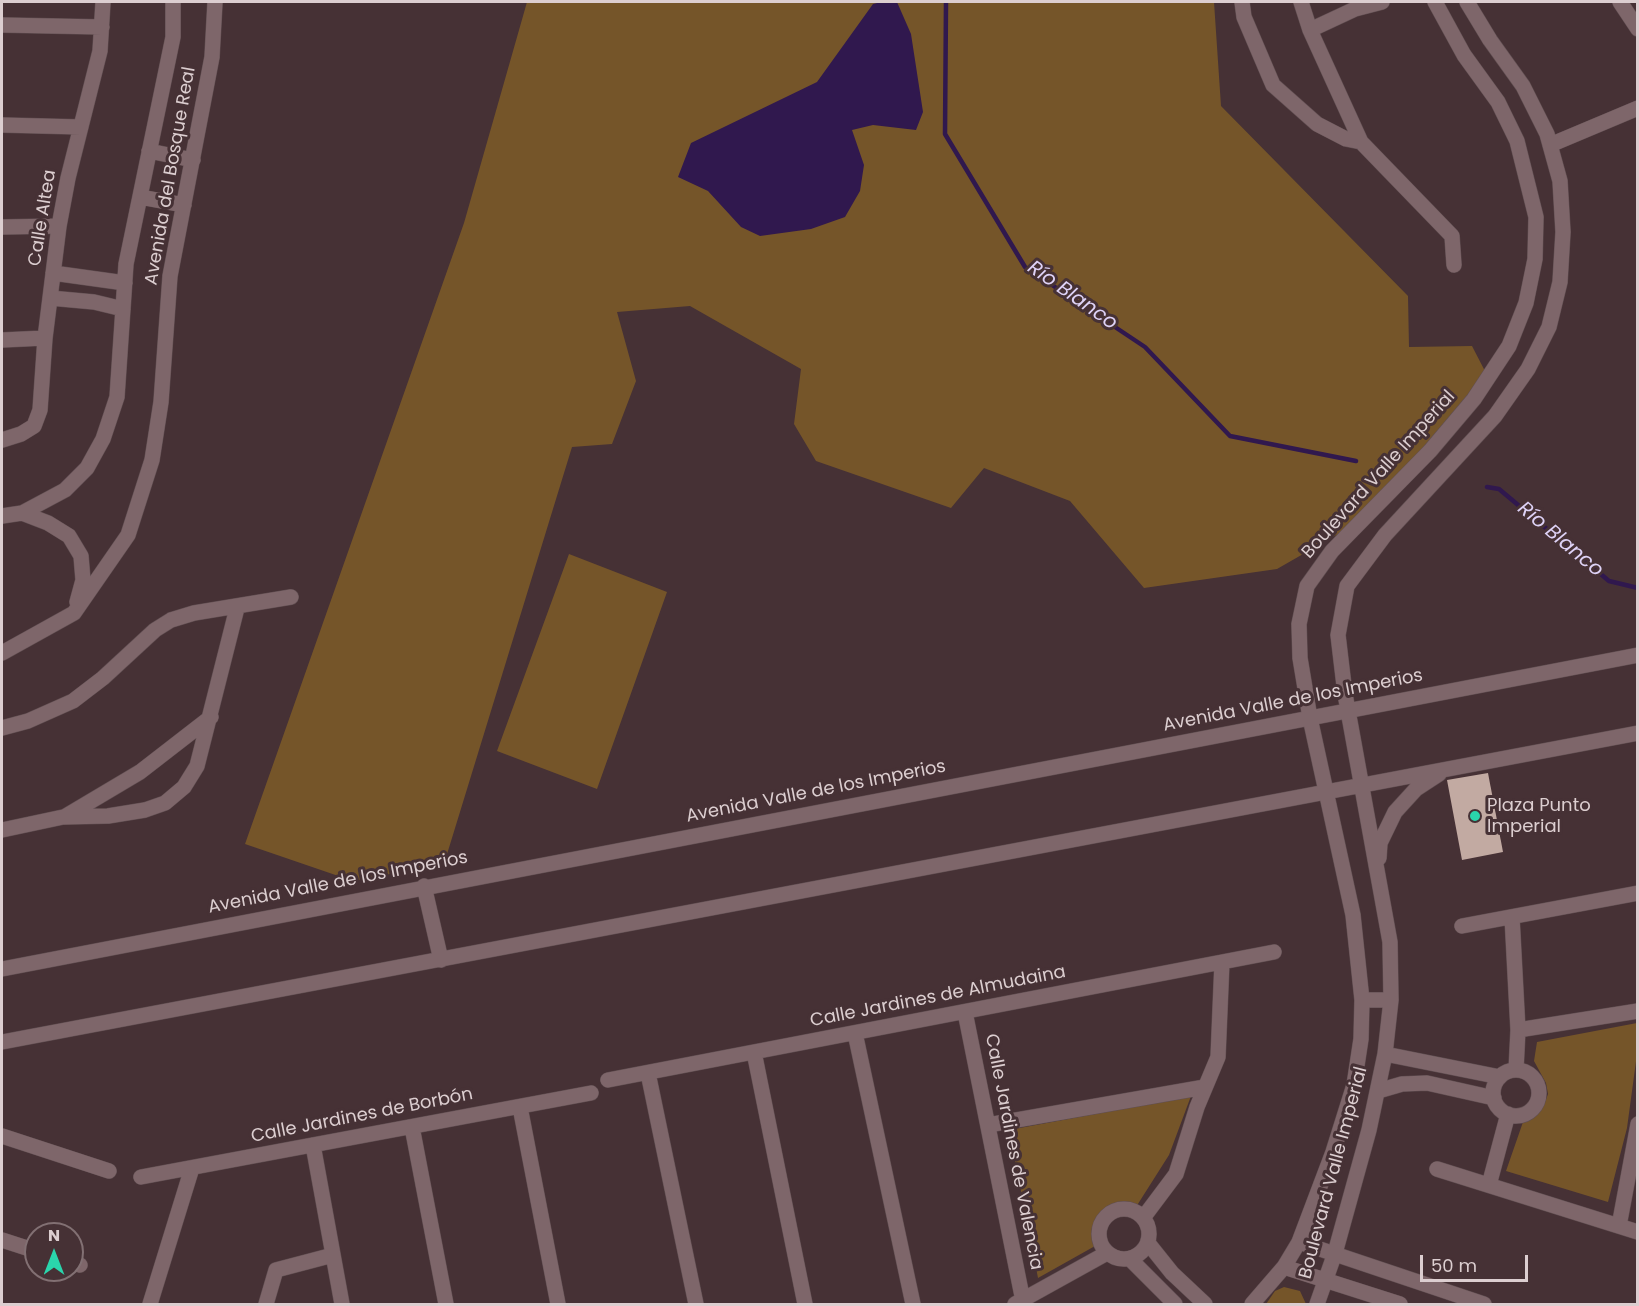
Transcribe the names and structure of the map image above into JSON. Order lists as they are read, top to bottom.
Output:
{
  "streets": {
    "street": [
      "Avenida del Bosque Real",
      "Calle Altea",
      "Boulevard Valle Imperial",
      "Avenida Valle de los Imperios",
      "Calle Jardines de Almudaina",
      "Calle Jardines de Borbón",
      "Calle Jardines de Valencia"
    ]
  },
  "crossings": [
    ["Boulevard Valle Imperial", "Avenida Valle de los Imperios"],
    ["Calle Jardines de Almudaina", "Calle Jardines de Valencia"]
  ],
  "water": ["Río Blanco"],
  "places": ["Plaza Punto Imperial"],
  "scale_bar": "50 m",
  "north": "top"
}
